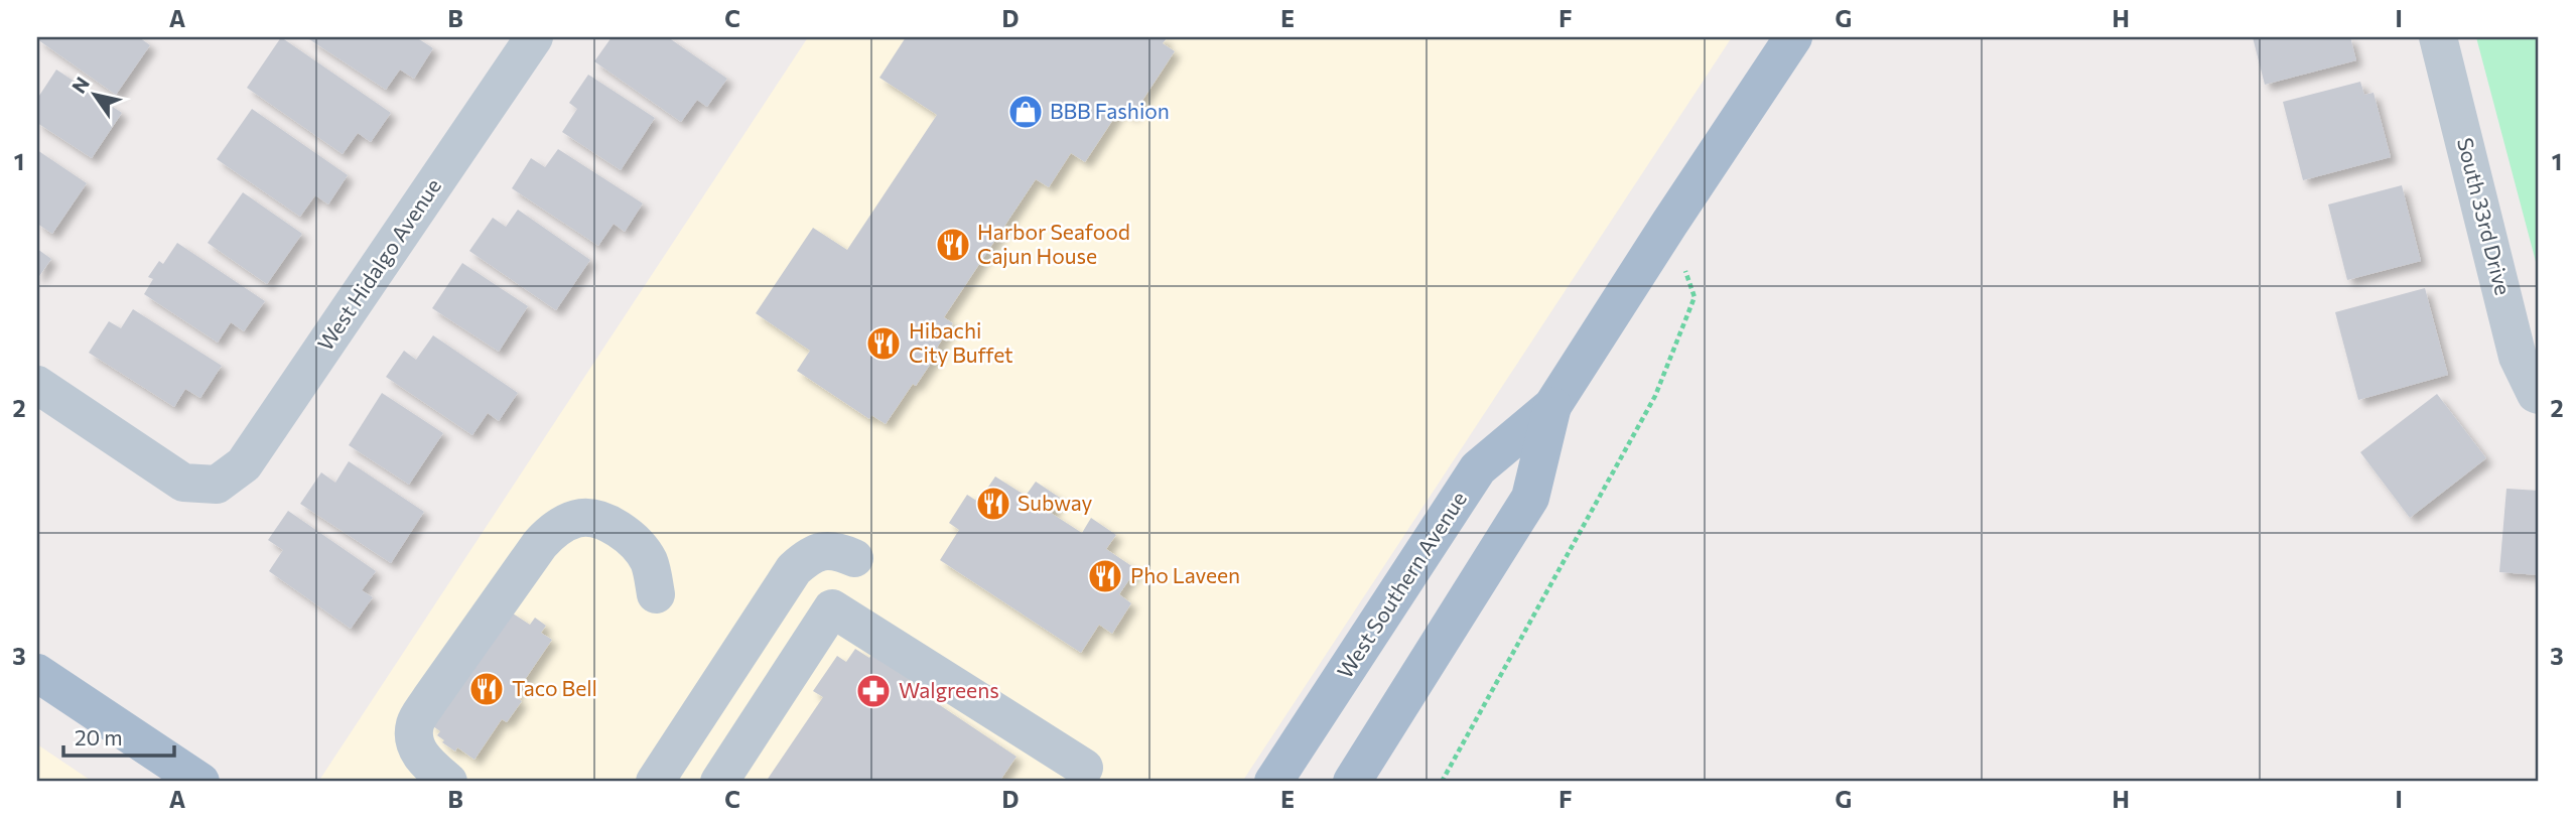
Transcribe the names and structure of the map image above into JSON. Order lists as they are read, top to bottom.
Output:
{
  "streets": {
    "main road": ["West Southern Avenue"],
    "street": ["South 33rd Drive", "West Hidalgo Avenue"]
  },
  "places": {
    "shop": ["BBB Fashion"],
    "restaurant": [
      "Harbor Seafood Cajun House",
      "Hibachi City Buffet",
      "Subway",
      "Pho Laveen",
      "Taco Bell"
    ],
    "pharmacy": ["Walgreens"]
  },
  "scale_bar": "20 m",
  "north": "top left",
  "grid": {
    "columns": [
      "A",
      "B",
      "C",
      "D",
      "E",
      "F",
      "G",
      "H",
      "I"
    ],
    "rows": ["1", "2", "3"]
  }
}
